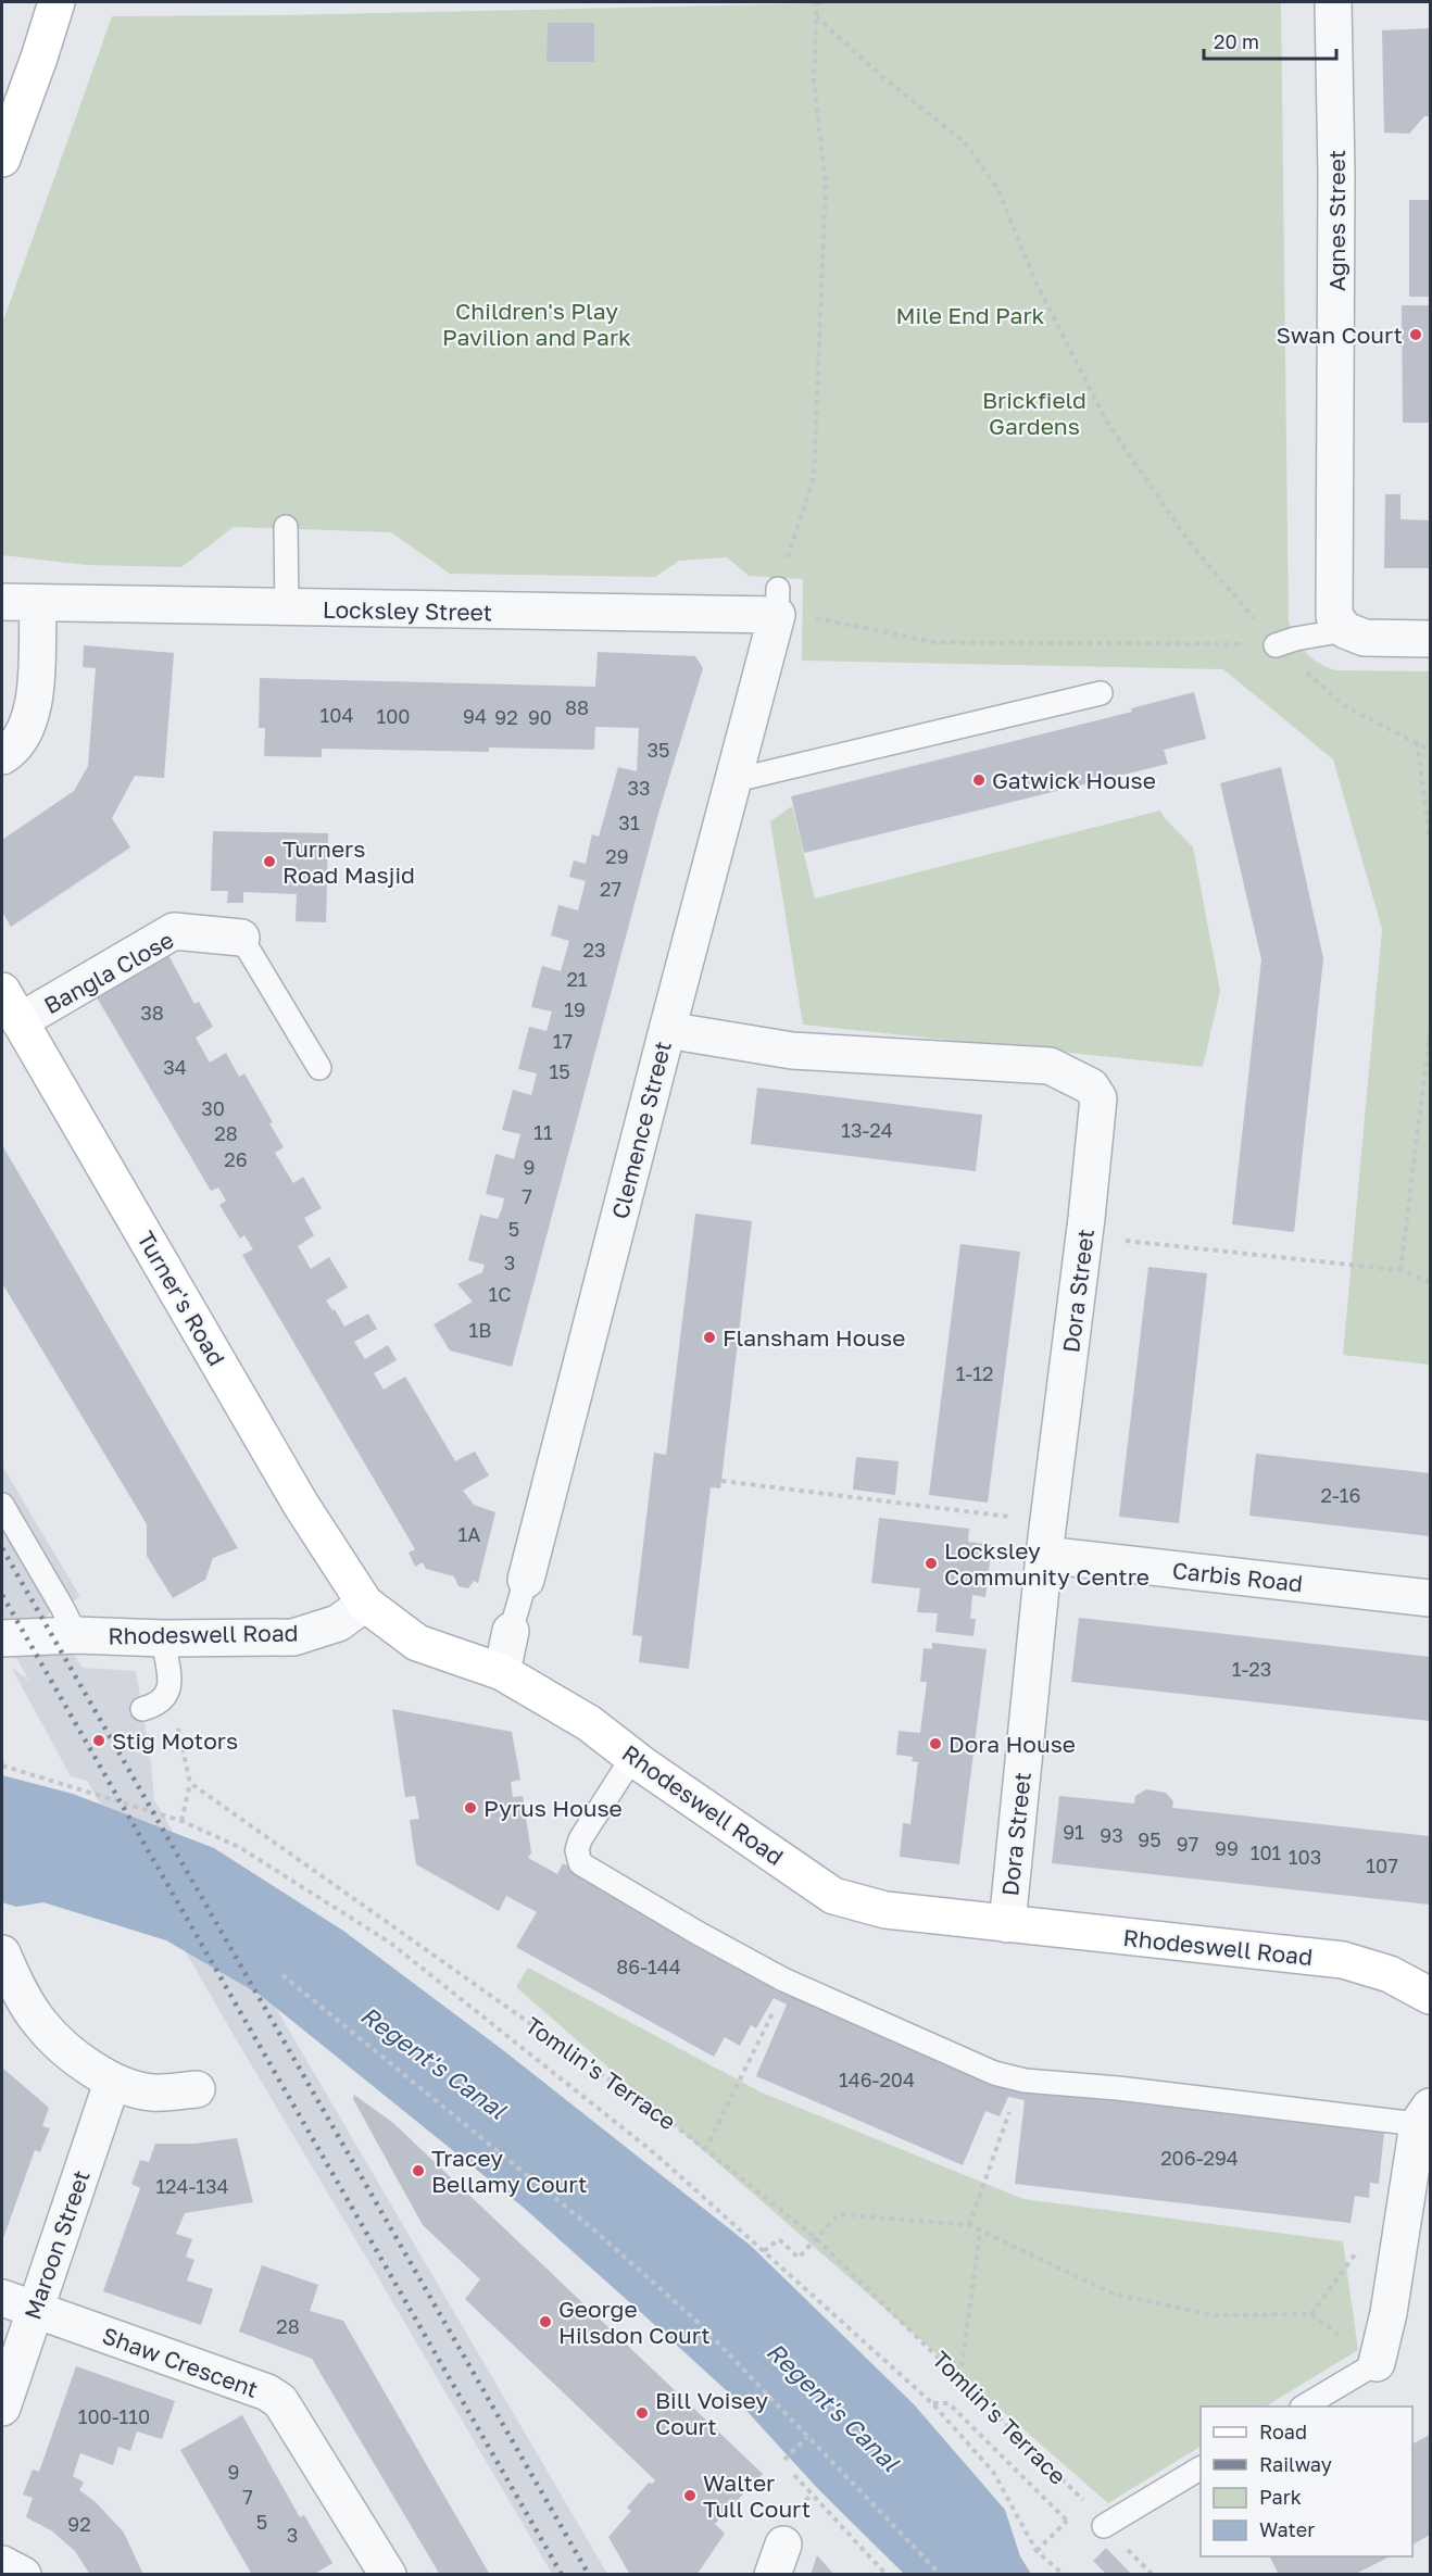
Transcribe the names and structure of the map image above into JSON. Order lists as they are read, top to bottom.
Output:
{
  "streets": {
    "street": [
      "Agnes Street",
      "Locksley Street",
      "Bangla Close",
      "Clemence Street",
      "Dora Street",
      "Turner's Road",
      "Carbis Road",
      "Rhodeswell Road",
      "Maroon Street",
      "Shaw Crescent"
    ],
    "path": ["Tomlin's Terrace"]
  },
  "crossings": [
    ["Locksley Street", "Clemence Street"],
    ["Bangla Close", "Turner's Road"],
    ["Clemence Street", "Dora Street"],
    ["Clemence Street", "Rhodeswell Road"],
    ["Dora Street", "Carbis Road"],
    ["Dora Street", "Rhodeswell Road"],
    ["Turner's Road", "Rhodeswell Road"],
    ["Maroon Street", "Shaw Crescent"]
  ],
  "water": ["Regent's Canal"],
  "parks": ["Children's Play Pavilion and Park", "Mile End Park", "Brickfield Gardens"],
  "places": [
    "Swan Court",
    "Gatwick House",
    "Turners Road Masjid",
    "Flansham House",
    "Locksley Community Centre",
    "Stig Motors",
    "Dora House",
    "Pyrus House",
    "Tracey Bellamy Court",
    "George Hilsdon Court",
    "Bill Voisey Court",
    "Walter Tull Court"
  ],
  "house_numbers": [
    "88",
    "104",
    "100",
    "94",
    "92",
    "90",
    "35",
    "33",
    "31",
    "29",
    "27",
    "23",
    "21",
    "19",
    "38",
    "17",
    "34",
    "15",
    "30",
    "13-24",
    "11",
    "28",
    "26",
    "9",
    "7",
    "5",
    "3",
    "1C",
    "1B",
    "1-12",
    "2-16",
    "1A",
    "1-23",
    "91",
    "93",
    "95",
    "97",
    "99",
    "101",
    "103",
    "107",
    "86-144",
    "146-204",
    "206-294",
    "124-134",
    "28",
    "100-110",
    "9",
    "7",
    "5",
    "92",
    "3"
  ],
  "legend": [
    "Road",
    "Railway",
    "Park",
    "Water"
  ],
  "scale_bar": "20 m"
}
